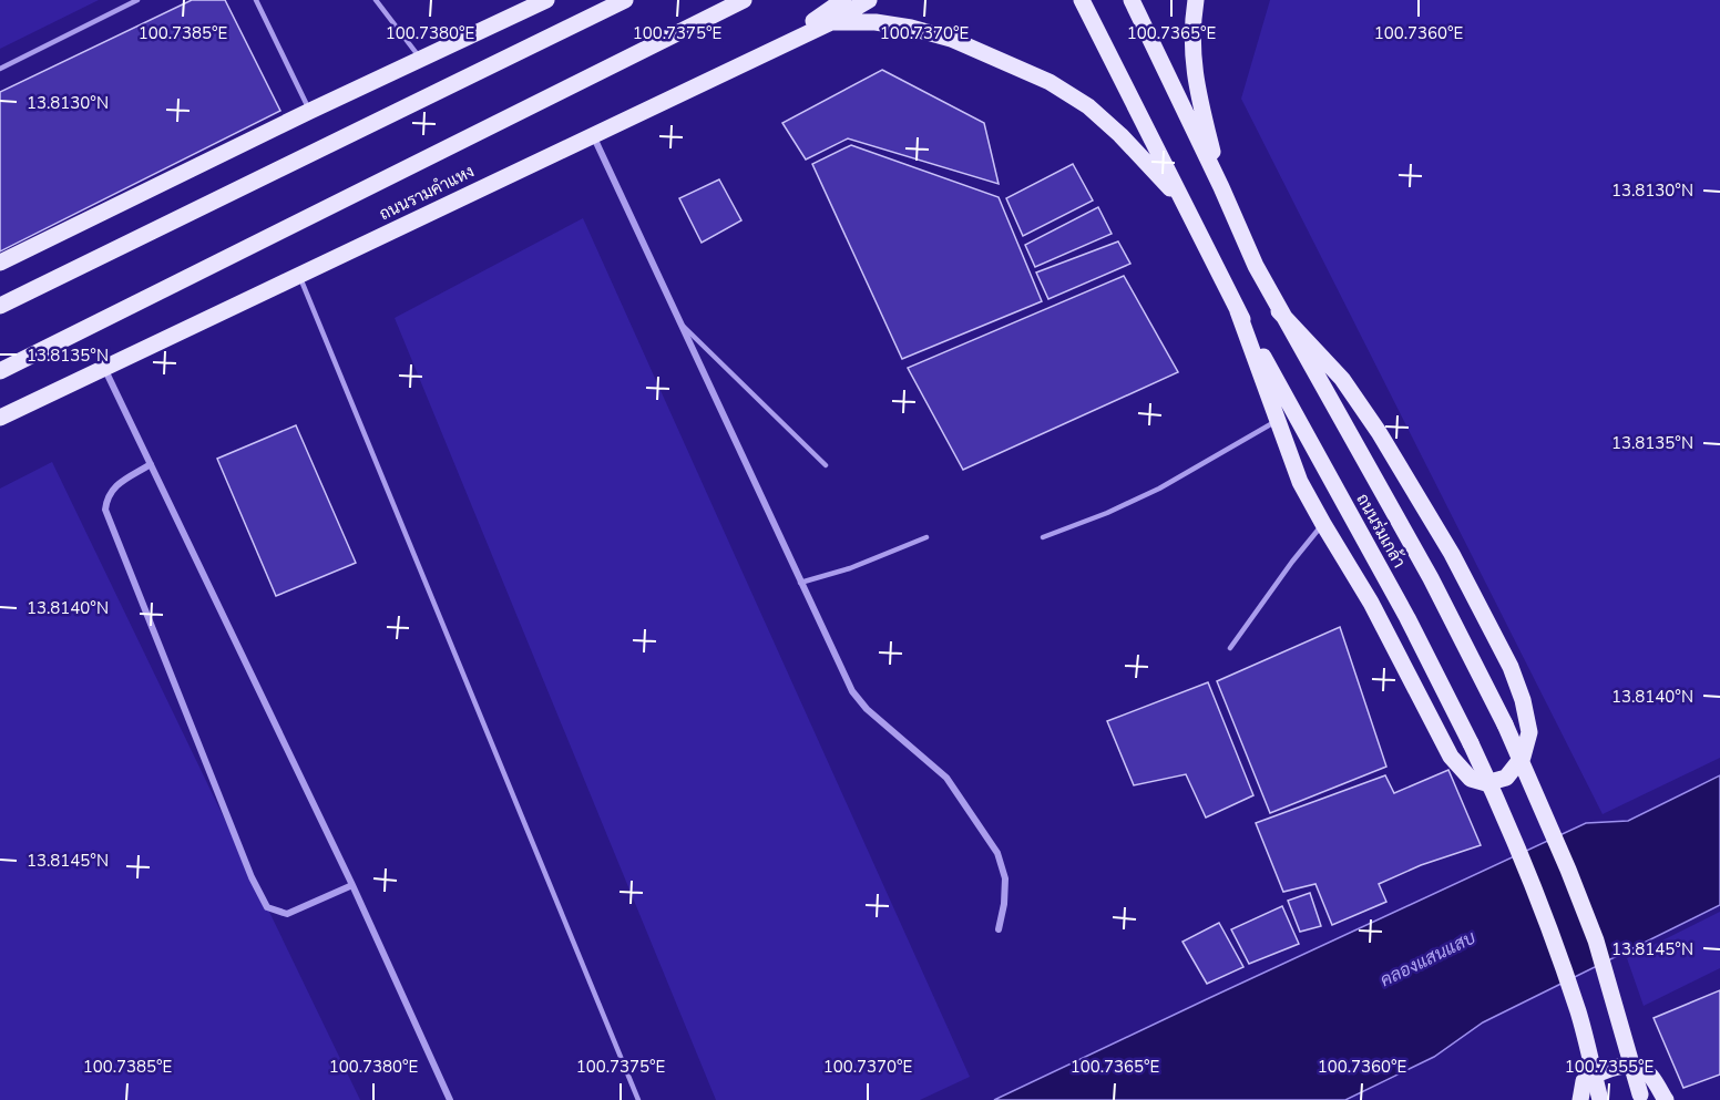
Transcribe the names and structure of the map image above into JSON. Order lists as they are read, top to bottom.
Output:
{
  "streets": {
    "main road": ["ถนนรามคำแหง", "ถนนร่มเกล้า"]
  },
  "water": ["คลองแสนแสบ"],
  "coordinates": [
    "100.7385°E",
    "100.7380°E",
    "100.7375°E",
    "100.7370°E",
    "100.7365°E",
    "100.7360°E",
    "13.8130°N",
    "13.8135°N",
    "13.8140°N",
    "13.8145°N",
    "100.7355°E"
  ]
}
